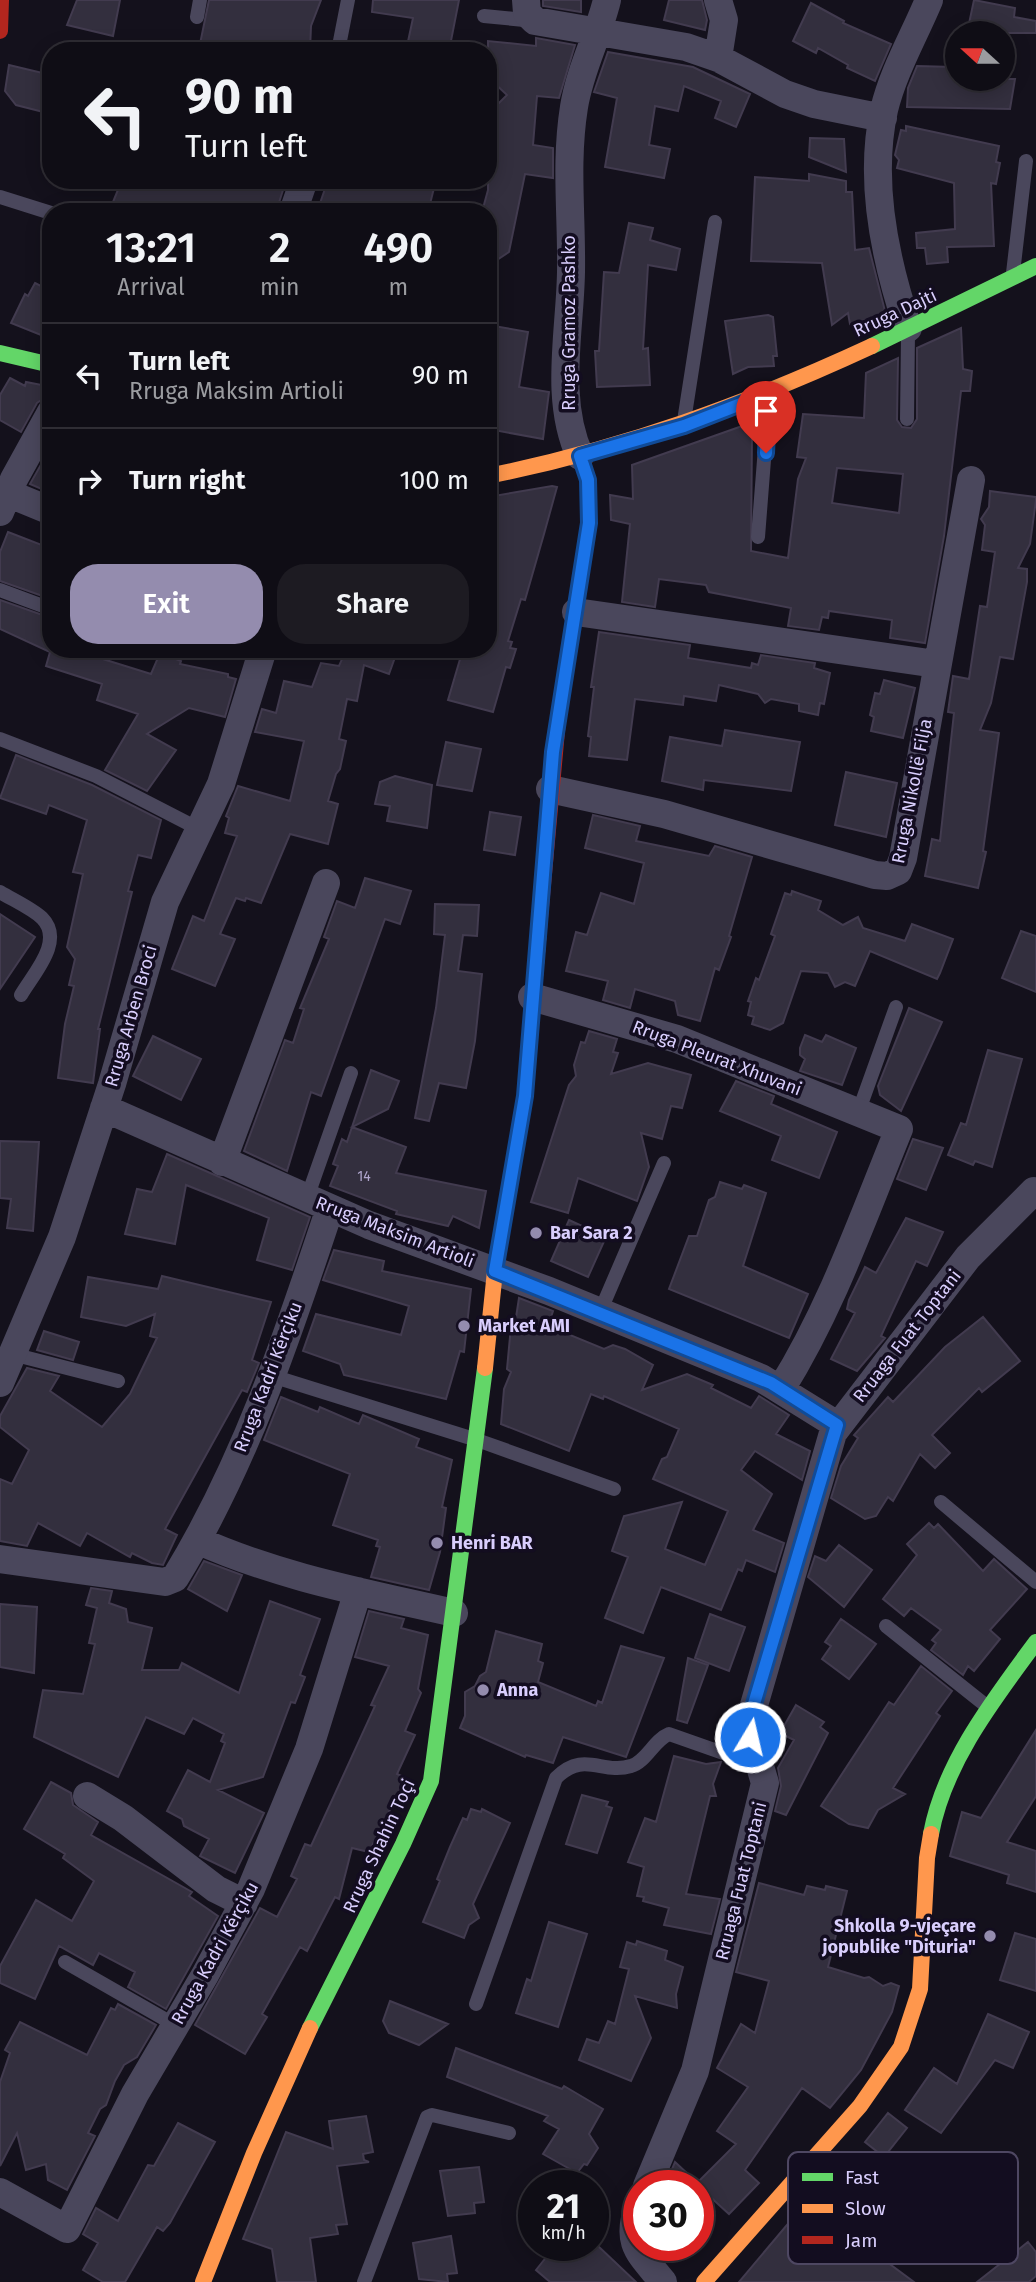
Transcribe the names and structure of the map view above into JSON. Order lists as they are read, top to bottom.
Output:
{
  "streets": {
    "street": [
      "Rruga Dajti",
      "Rruga Gramoz Pashko",
      "Rruga Nikollë Filja",
      "Rruga Arben Broci",
      "Rruga Pleurat Xhuvani",
      "Rruga Maksim Artioli",
      "Rruaga Fuat Toptani",
      "Rruga Kadri Kërçiku",
      "Rruga Shahin Toçi"
    ]
  },
  "crossings": [
    ["Rruga Dajti", "Rruga Gramoz Pashko"],
    ["Rruga Gramoz Pashko", "Rruga Nikollë Filja"],
    ["Rruga Gramoz Pashko", "Rruga Pleurat Xhuvani"],
    ["Rruga Gramoz Pashko", "Rruga Maksim Artioli"],
    ["Rruga Gramoz Pashko", "Rruga Shahin Toçi"],
    ["Rruga Arben Broci", "Rruga Maksim Artioli"],
    ["Rruga Pleurat Xhuvani", "Rruga Maksim Artioli"],
    ["Rruga Maksim Artioli", "Rruaga Fuat Toptani"],
    ["Rruga Maksim Artioli", "Rruga Kadri Kërçiku"],
    ["Rruga Maksim Artioli", "Rruga Shahin Toçi"]
  ],
  "places": [
    "Bar Sara 2",
    "Market AMI",
    "Henri BAR",
    "Anna",
    "Shkolla 9-vjeçare jopublike \"Dituria\""
  ],
  "house_numbers": ["14"],
  "legend": ["Fast", "Slow", "Jam"],
  "north": "left",
  "page": {
    "turn": ["90 m", "Turn left"],
    "eta": [
      "13:21",
      "Arrival",
      "2",
      "min",
      "490",
      "m"
    ],
    "list": [
      {
        "name": "Turn left",
        "note": "Rruga Maksim Artioli",
        "value": "90 m"
      },
      {
        "name": "Turn right",
        "value": "100 m"
      }
    ],
    "buttons": ["Exit", "Share"],
    "speed": "21 km/h",
    "limit": "30"
  }
}
